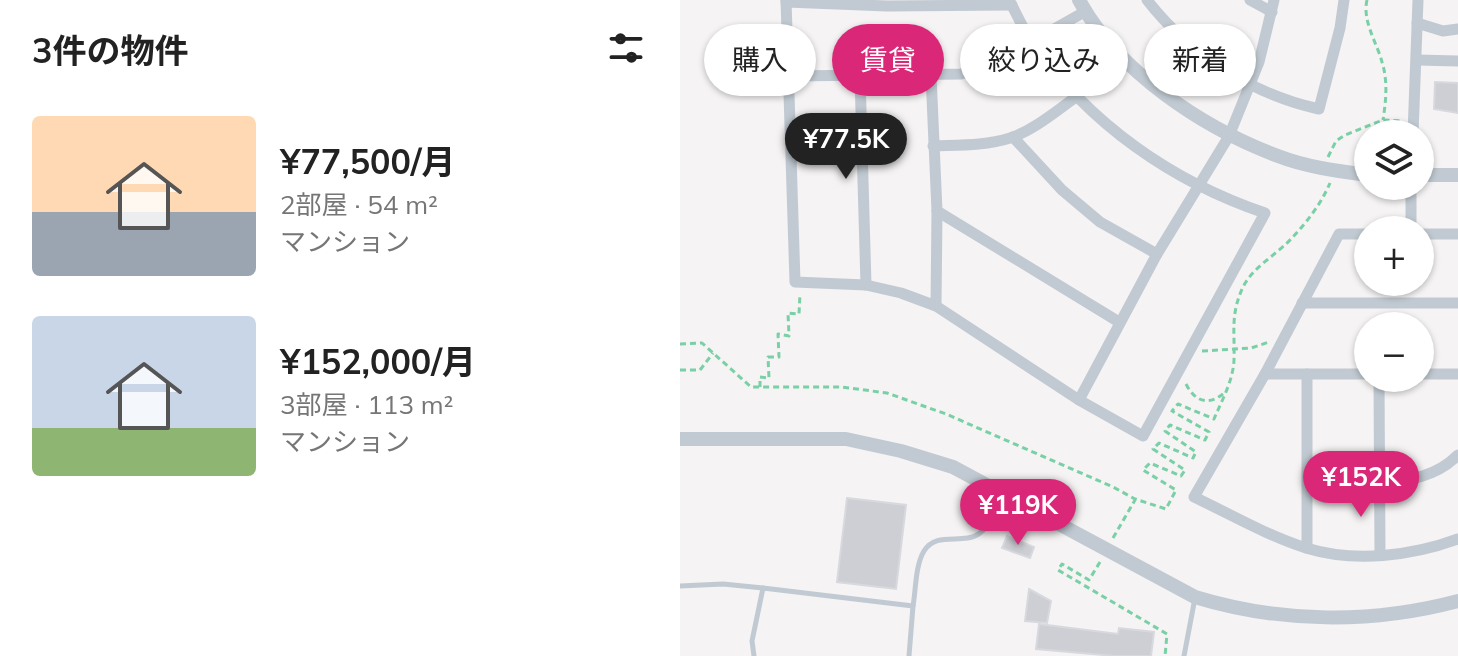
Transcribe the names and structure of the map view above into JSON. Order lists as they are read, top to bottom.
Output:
{
  "page": {
    "heading": "3件の物件",
    "chip": [
      "購入",
      "賃貸",
      "絞り込み",
      "新着"
    ],
    "list": [
      {
        "name": "¥77,500/月",
        "note": "2部屋 · 54 m² · マンション"
      },
      {
        "name": "¥152,000/月",
        "note": "3部屋 · 113 m² · マンション"
      }
    ],
    "price": ["¥77.5K", "¥152K", "¥119K"],
    "map_buttons": ["+", "−"]
  }
}
